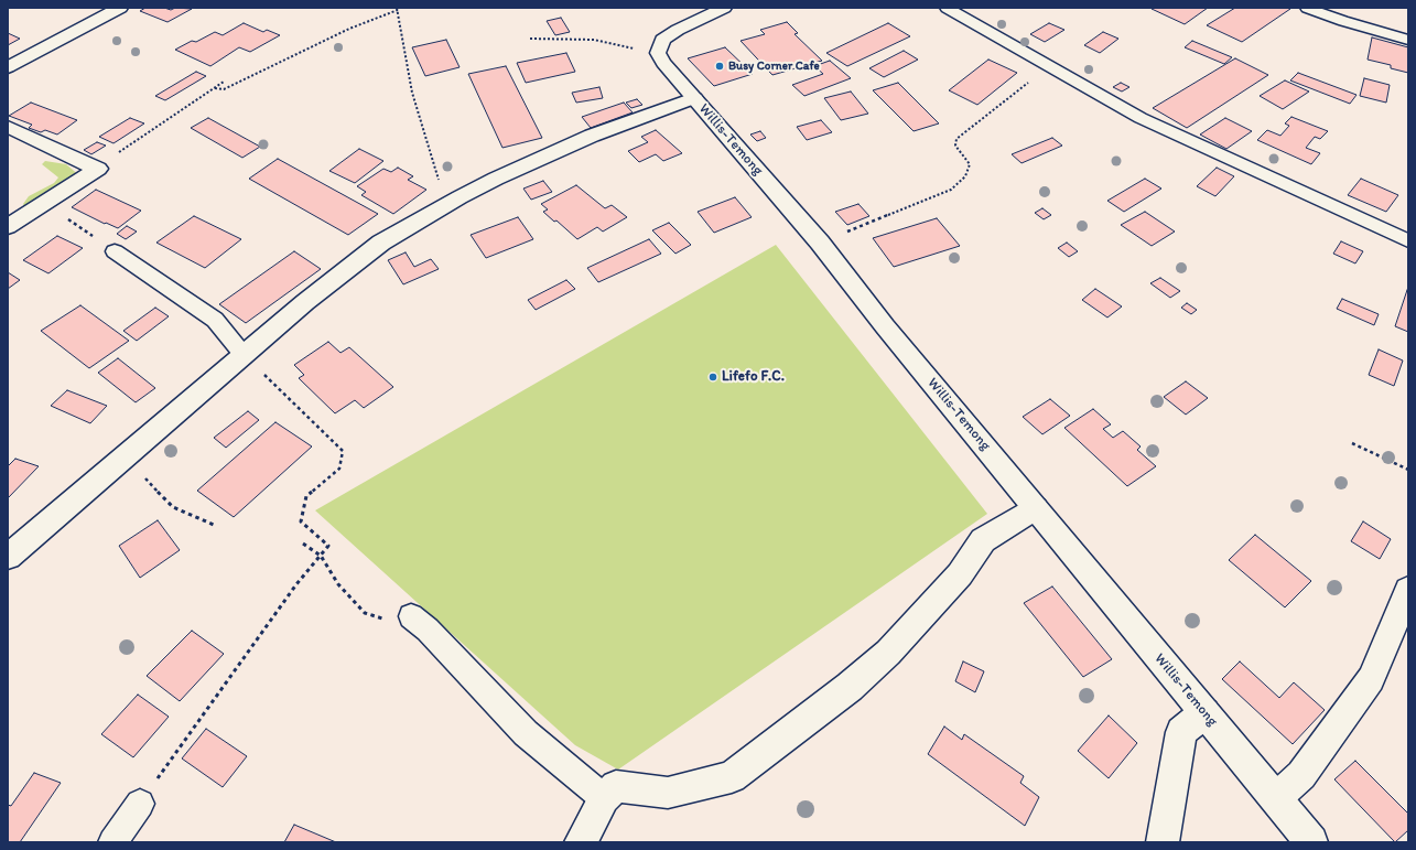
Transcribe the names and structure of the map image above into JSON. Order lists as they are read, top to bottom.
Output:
{
  "streets": {
    "street": ["Willis-Temong"]
  },
  "places": ["Busy Corner Cafe", "Lifefo F.C."]
}
